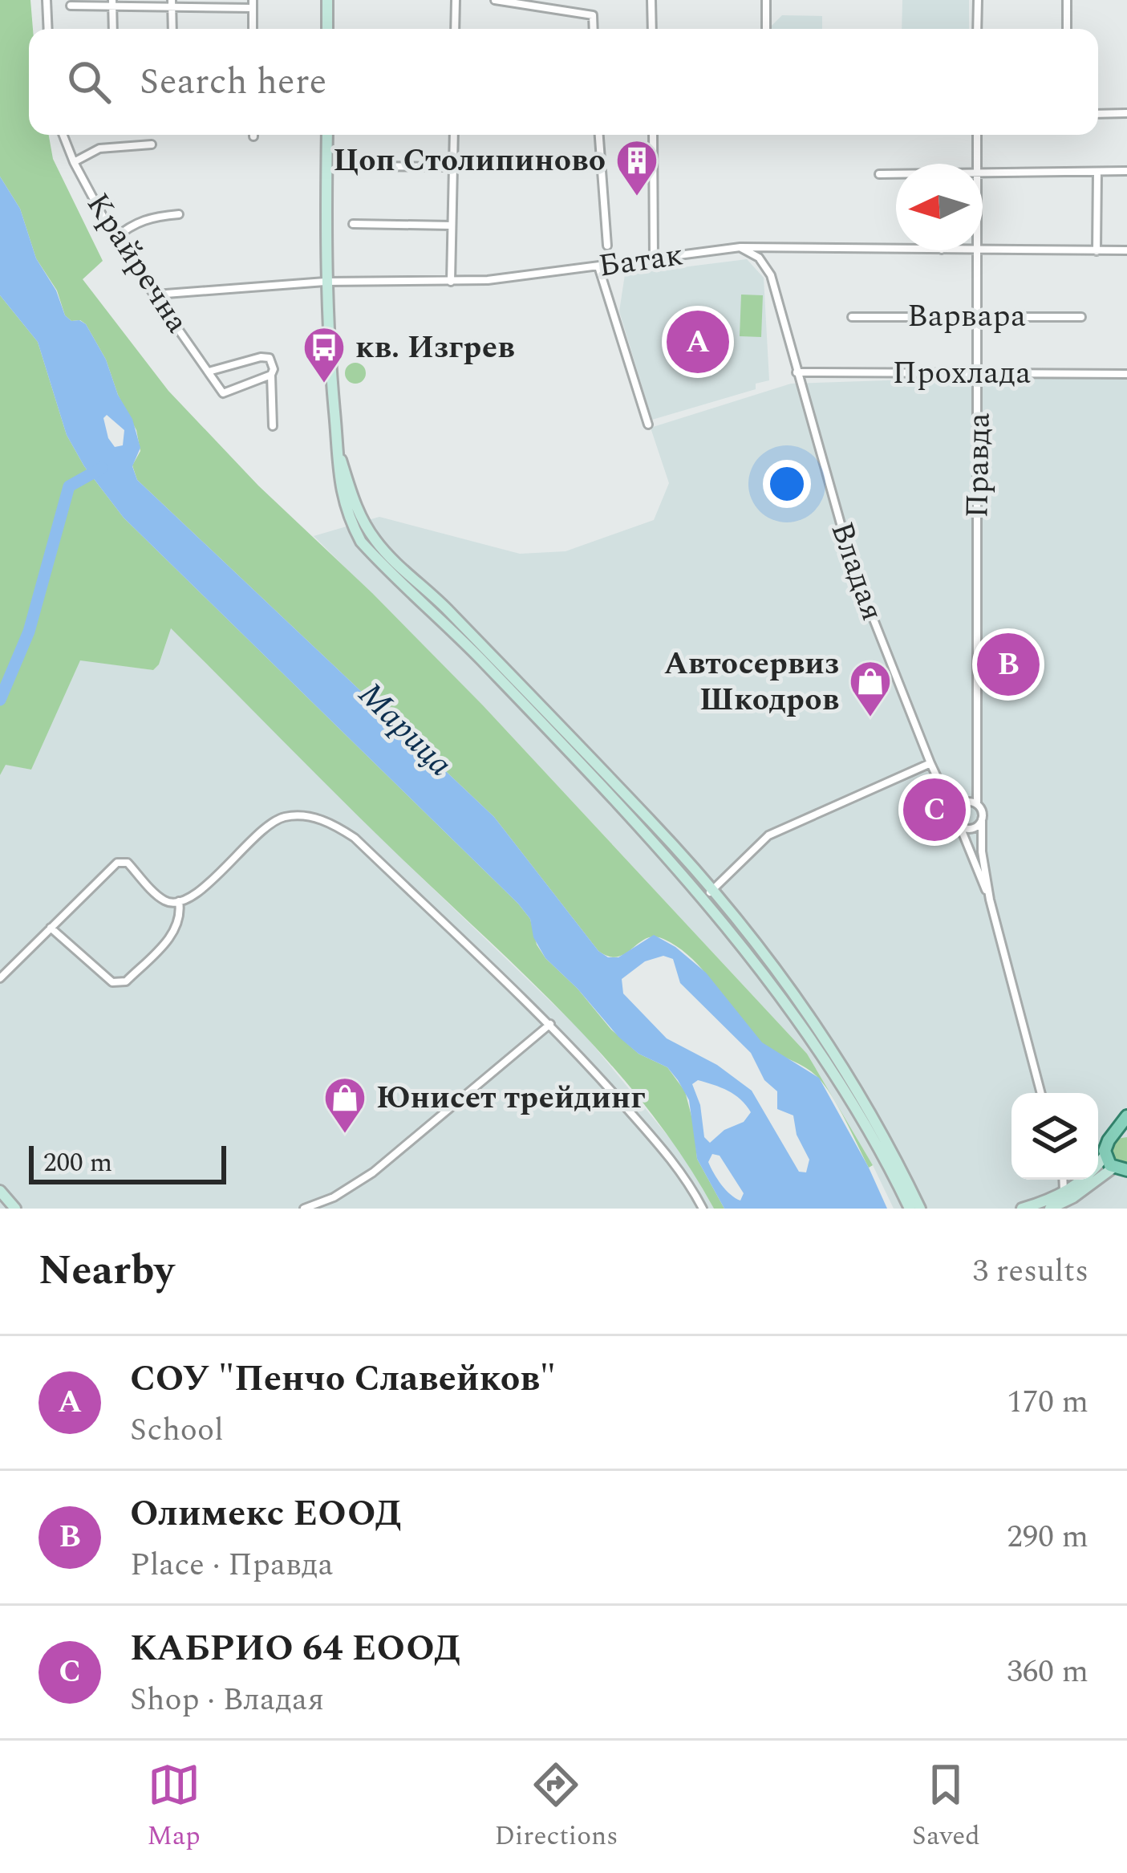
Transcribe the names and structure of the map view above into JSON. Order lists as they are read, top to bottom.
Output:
{
  "streets": {
    "street": [
      "Батак",
      "Крайречна",
      "Варвара",
      "Прохлада",
      "Правда",
      "Владая"
    ]
  },
  "crossings": [
    ["Батак", "Крайречна"],
    ["Батак", "Владая"],
    ["Варвара", "Правда"],
    ["Прохлада", "Правда"],
    ["Прохлада", "Владая"],
    ["Правда", "Владая"]
  ],
  "water": ["Марица"],
  "places": {
    "building": ["Цоп Столипиново"],
    "bus stop": ["кв. Изгрев"],
    "shop": ["Автосервиз Шкодров", "Юнисет трейдинг"]
  },
  "scale_bar": "200 m",
  "north": "left",
  "page": {
    "search": "Search here",
    "pins": ["A", "B", "C"],
    "scale": "200 m",
    "heading": ["Nearby", "3 results"],
    "list": [
      {
        "mark": "A",
        "name": "СОУ \"Пенчо Славейков\"",
        "note": "School",
        "value": "170 m"
      },
      {
        "mark": "B",
        "name": "Олимекс ЕООД",
        "note": "Place · Правда",
        "value": "290 m"
      },
      {
        "mark": "C",
        "name": "КАБРИО 64 ЕООД",
        "note": "Shop · Владая",
        "value": "360 m"
      }
    ],
    "nav": ["Map", "Directions", "Saved"]
  }
}
